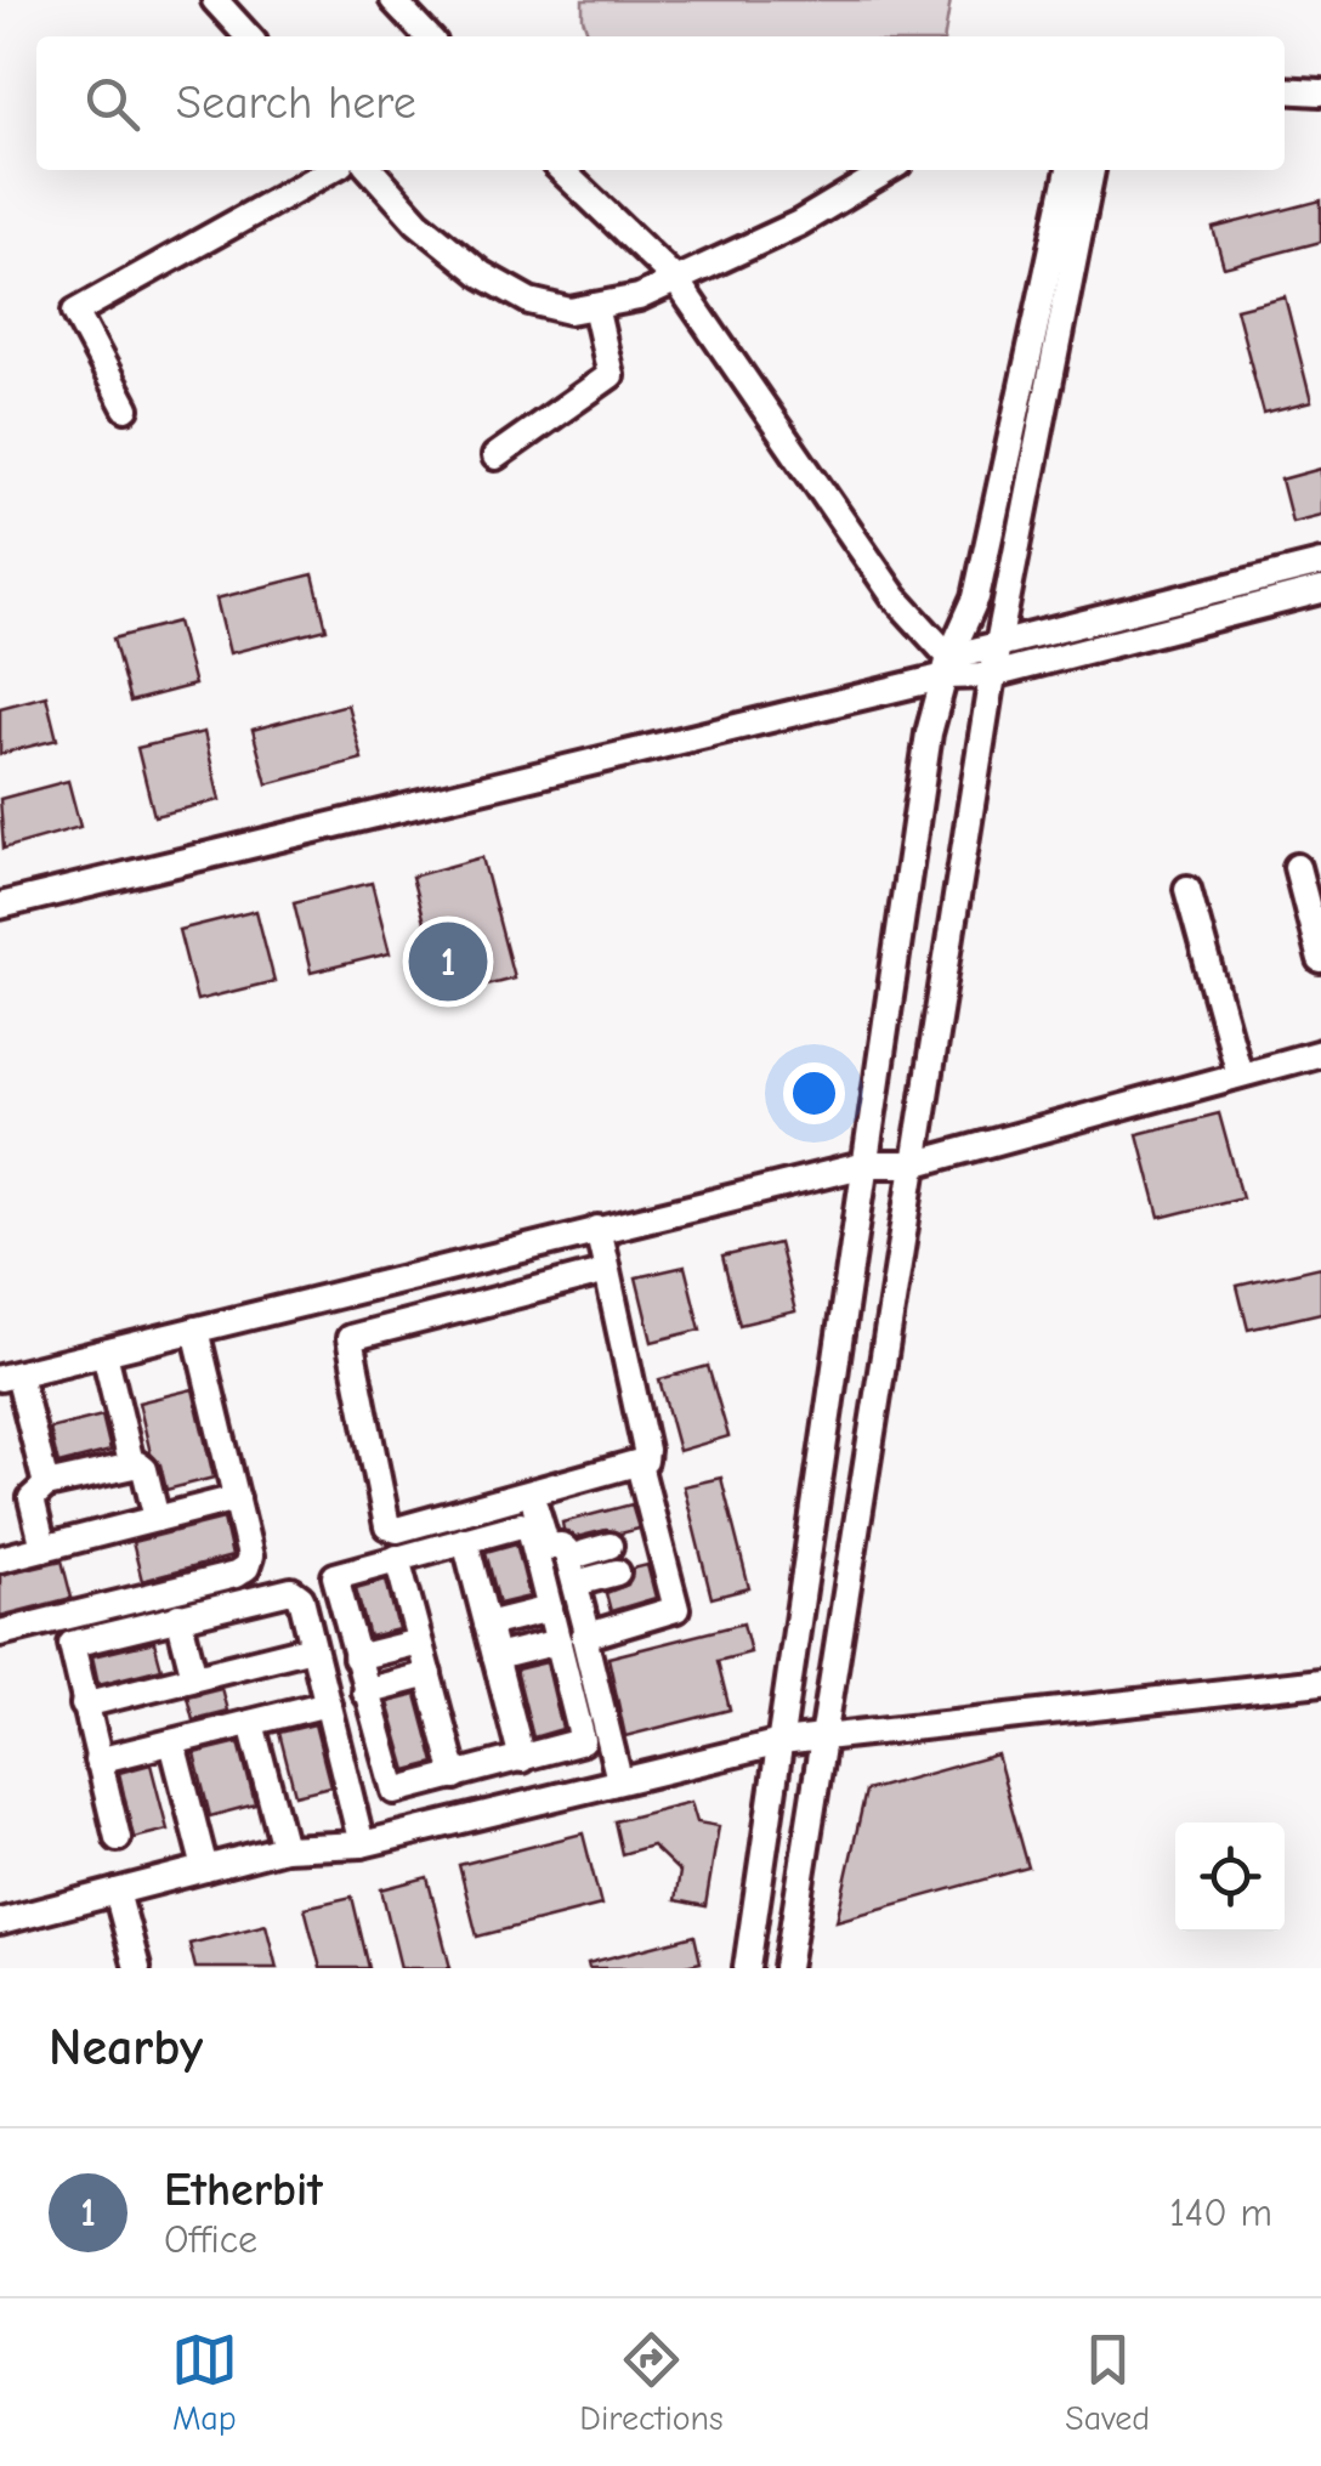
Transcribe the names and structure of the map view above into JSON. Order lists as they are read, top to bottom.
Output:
{
  "page": {
    "search": "Search here",
    "pins": "1",
    "heading": "Nearby",
    "list": [
      {
        "mark": "1",
        "name": "Etherbit",
        "note": "Office",
        "value": "140 m"
      }
    ],
    "nav": ["Map", "Directions", "Saved"]
  }
}
